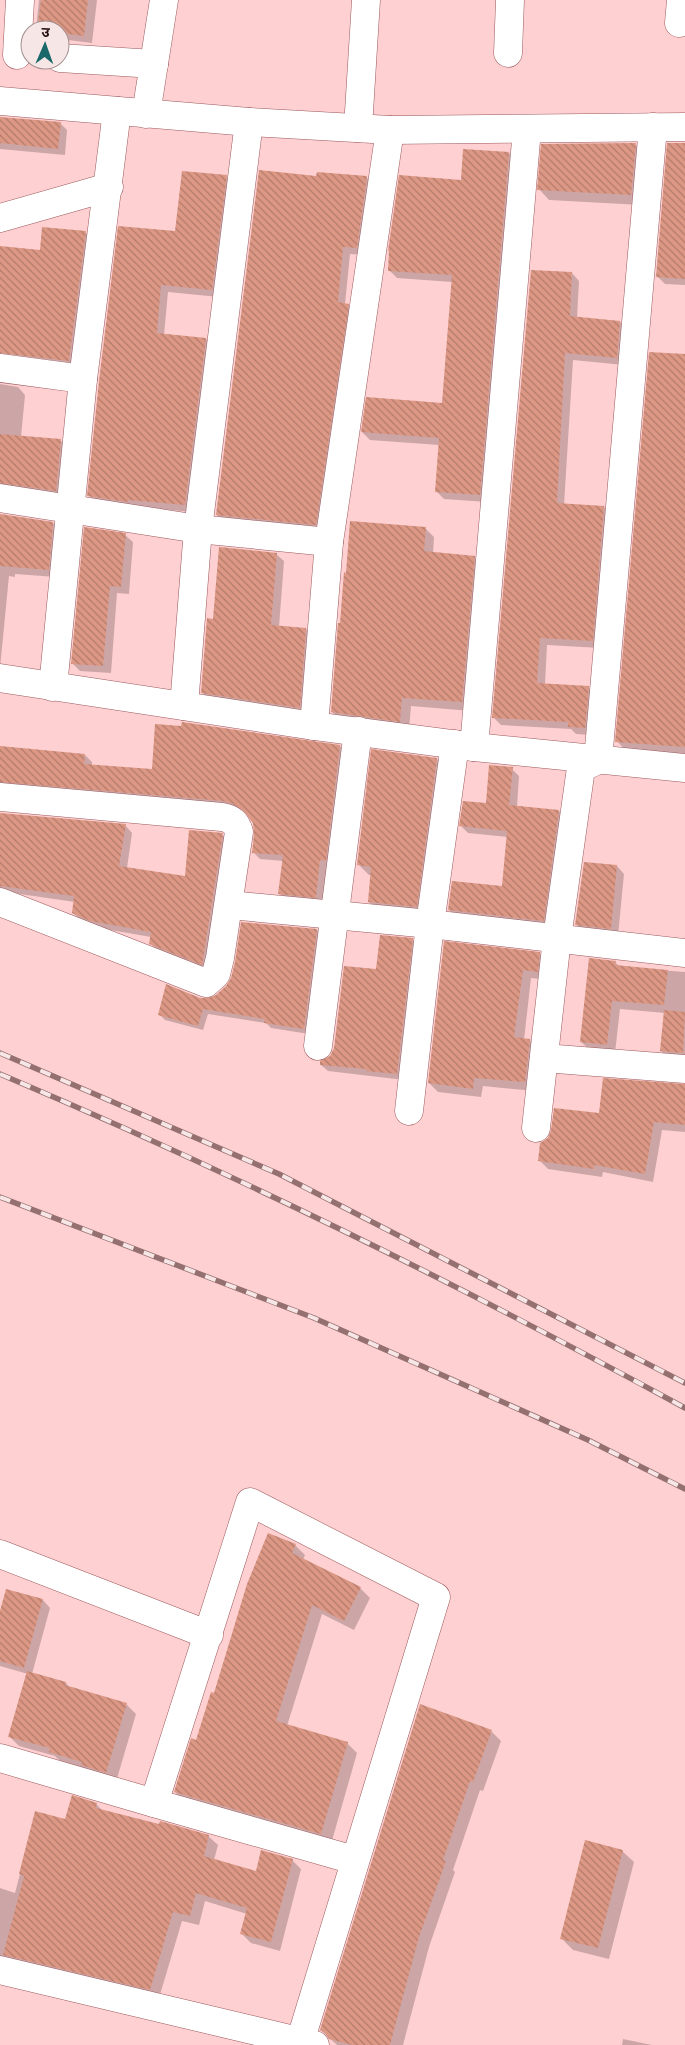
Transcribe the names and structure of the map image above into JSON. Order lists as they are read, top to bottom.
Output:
{
  "north": "top"
}
